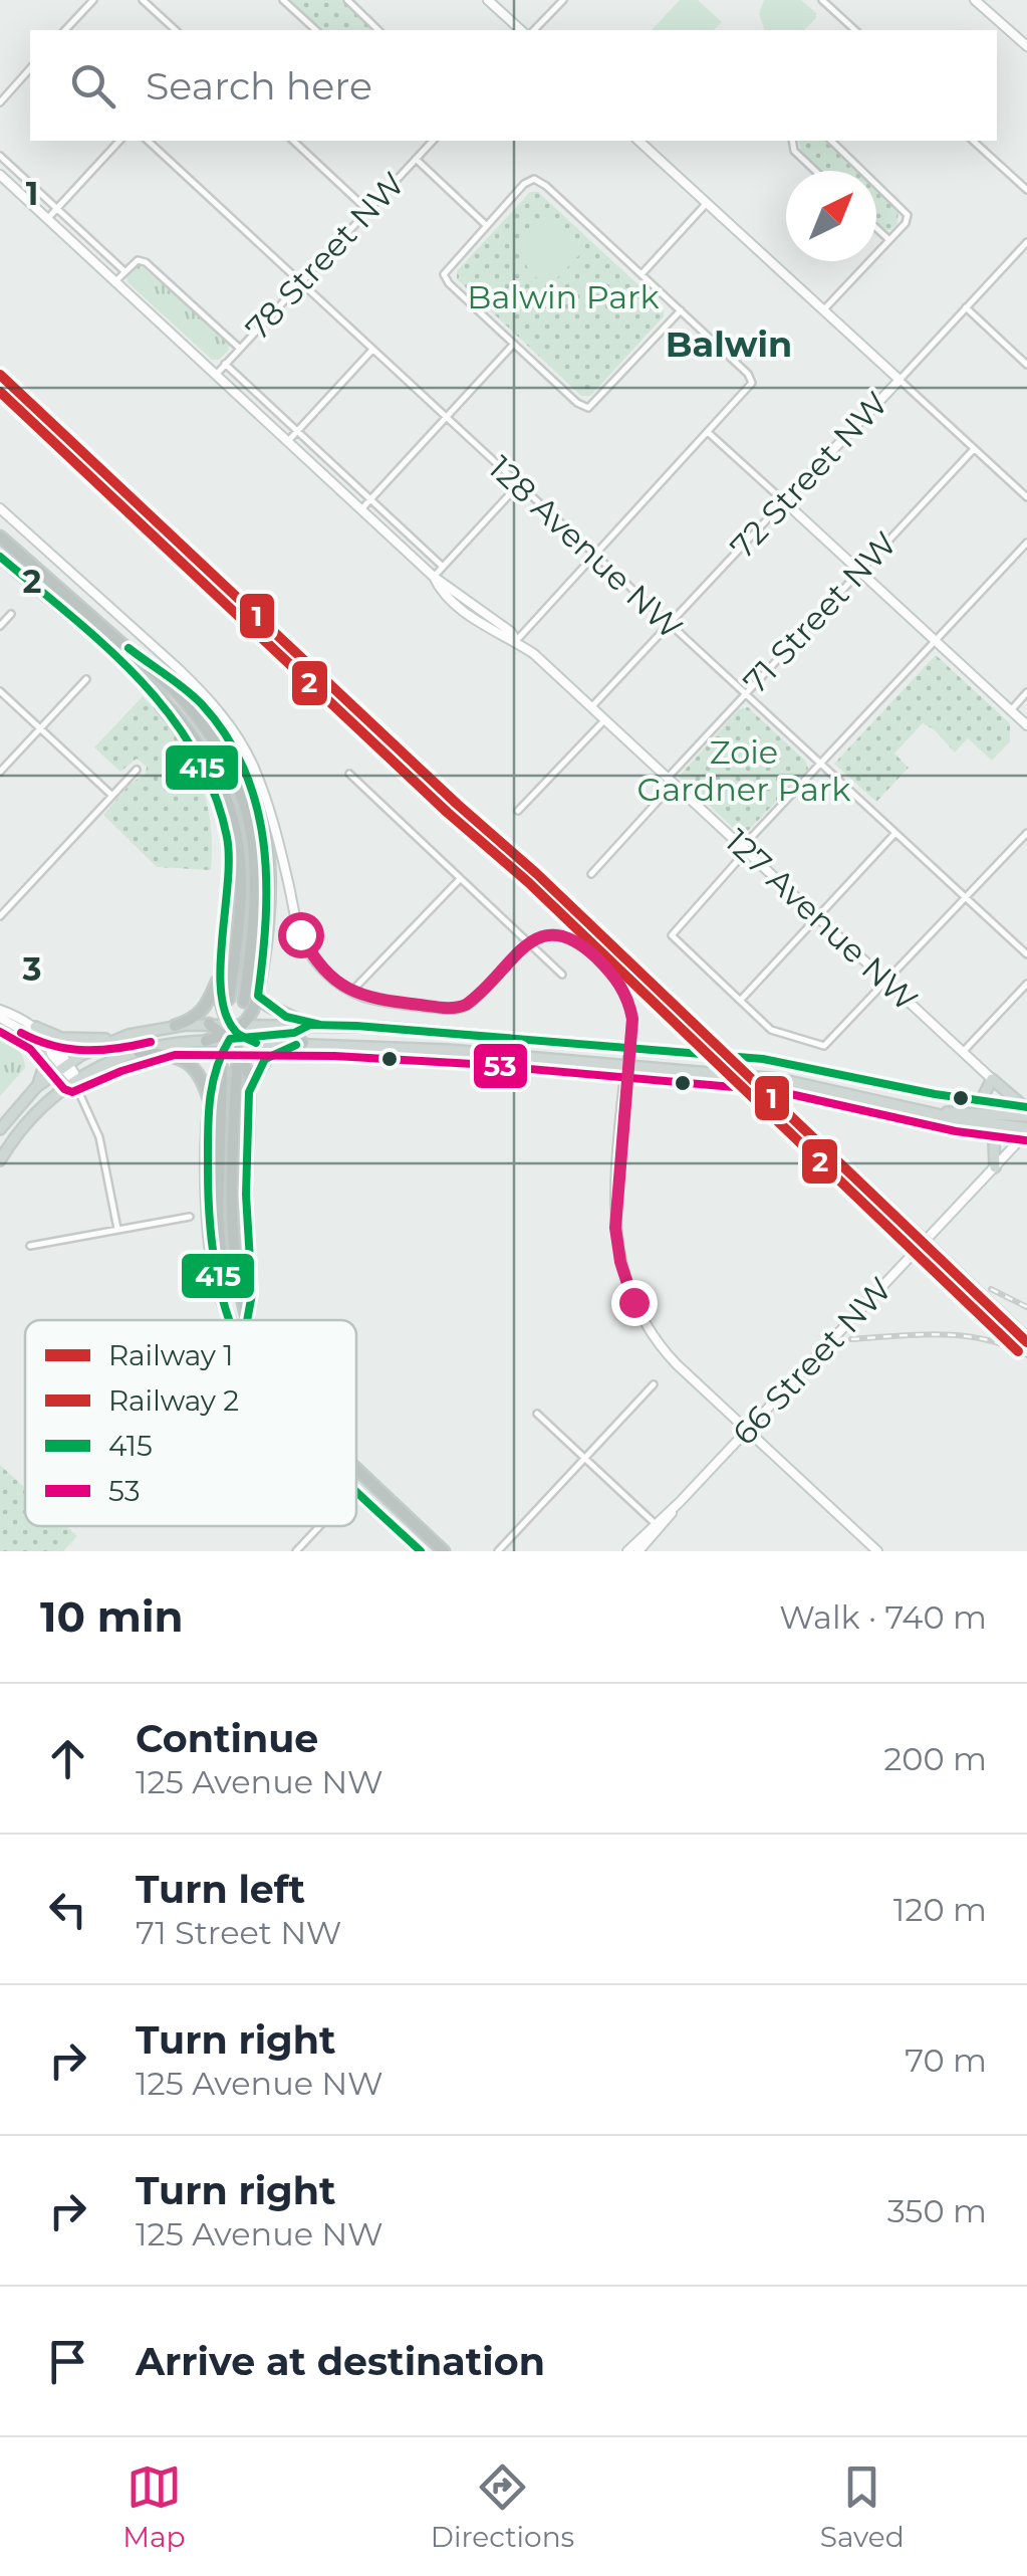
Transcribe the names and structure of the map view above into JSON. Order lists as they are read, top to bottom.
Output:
{
  "streets": {
    "street": [
      "78 Street NW",
      "72 Street NW",
      "128 Avenue NW",
      "71 Street NW",
      "127 Avenue NW",
      "66 Street NW"
    ]
  },
  "crossings": [
    ["78 Street NW", "128 Avenue NW"],
    ["78 Street NW", "127 Avenue NW"],
    ["72 Street NW", "128 Avenue NW"],
    ["72 Street NW", "127 Avenue NW"],
    ["128 Avenue NW", "71 Street NW"],
    ["71 Street NW", "127 Avenue NW"]
  ],
  "districts": ["Balwin"],
  "parks": ["Balwin Park", "Zoie Gardner Park"],
  "lines": [
    "rail line 1",
    "rail line 2",
    "transit line 415",
    "transit line 53"
  ],
  "legend": [
    "Railway 1",
    "Railway 2",
    "415",
    "53"
  ],
  "north": "top right",
  "page": {
    "search": "Search here",
    "heading": ["10 min", "Walk · 740 m"],
    "list": [
      ["Continue", "125 Avenue NW", "200 m"],
      ["Turn left", "71 Street NW", "120 m"],
      ["Turn right", "125 Avenue NW", "70 m"],
      ["Turn right", "125 Avenue NW", "350 m"],
      "Arrive at destination"
    ],
    "nav": ["Map", "Directions", "Saved"]
  },
  "grid": {
    "rows": ["1", "2", "3"]
  }
}
